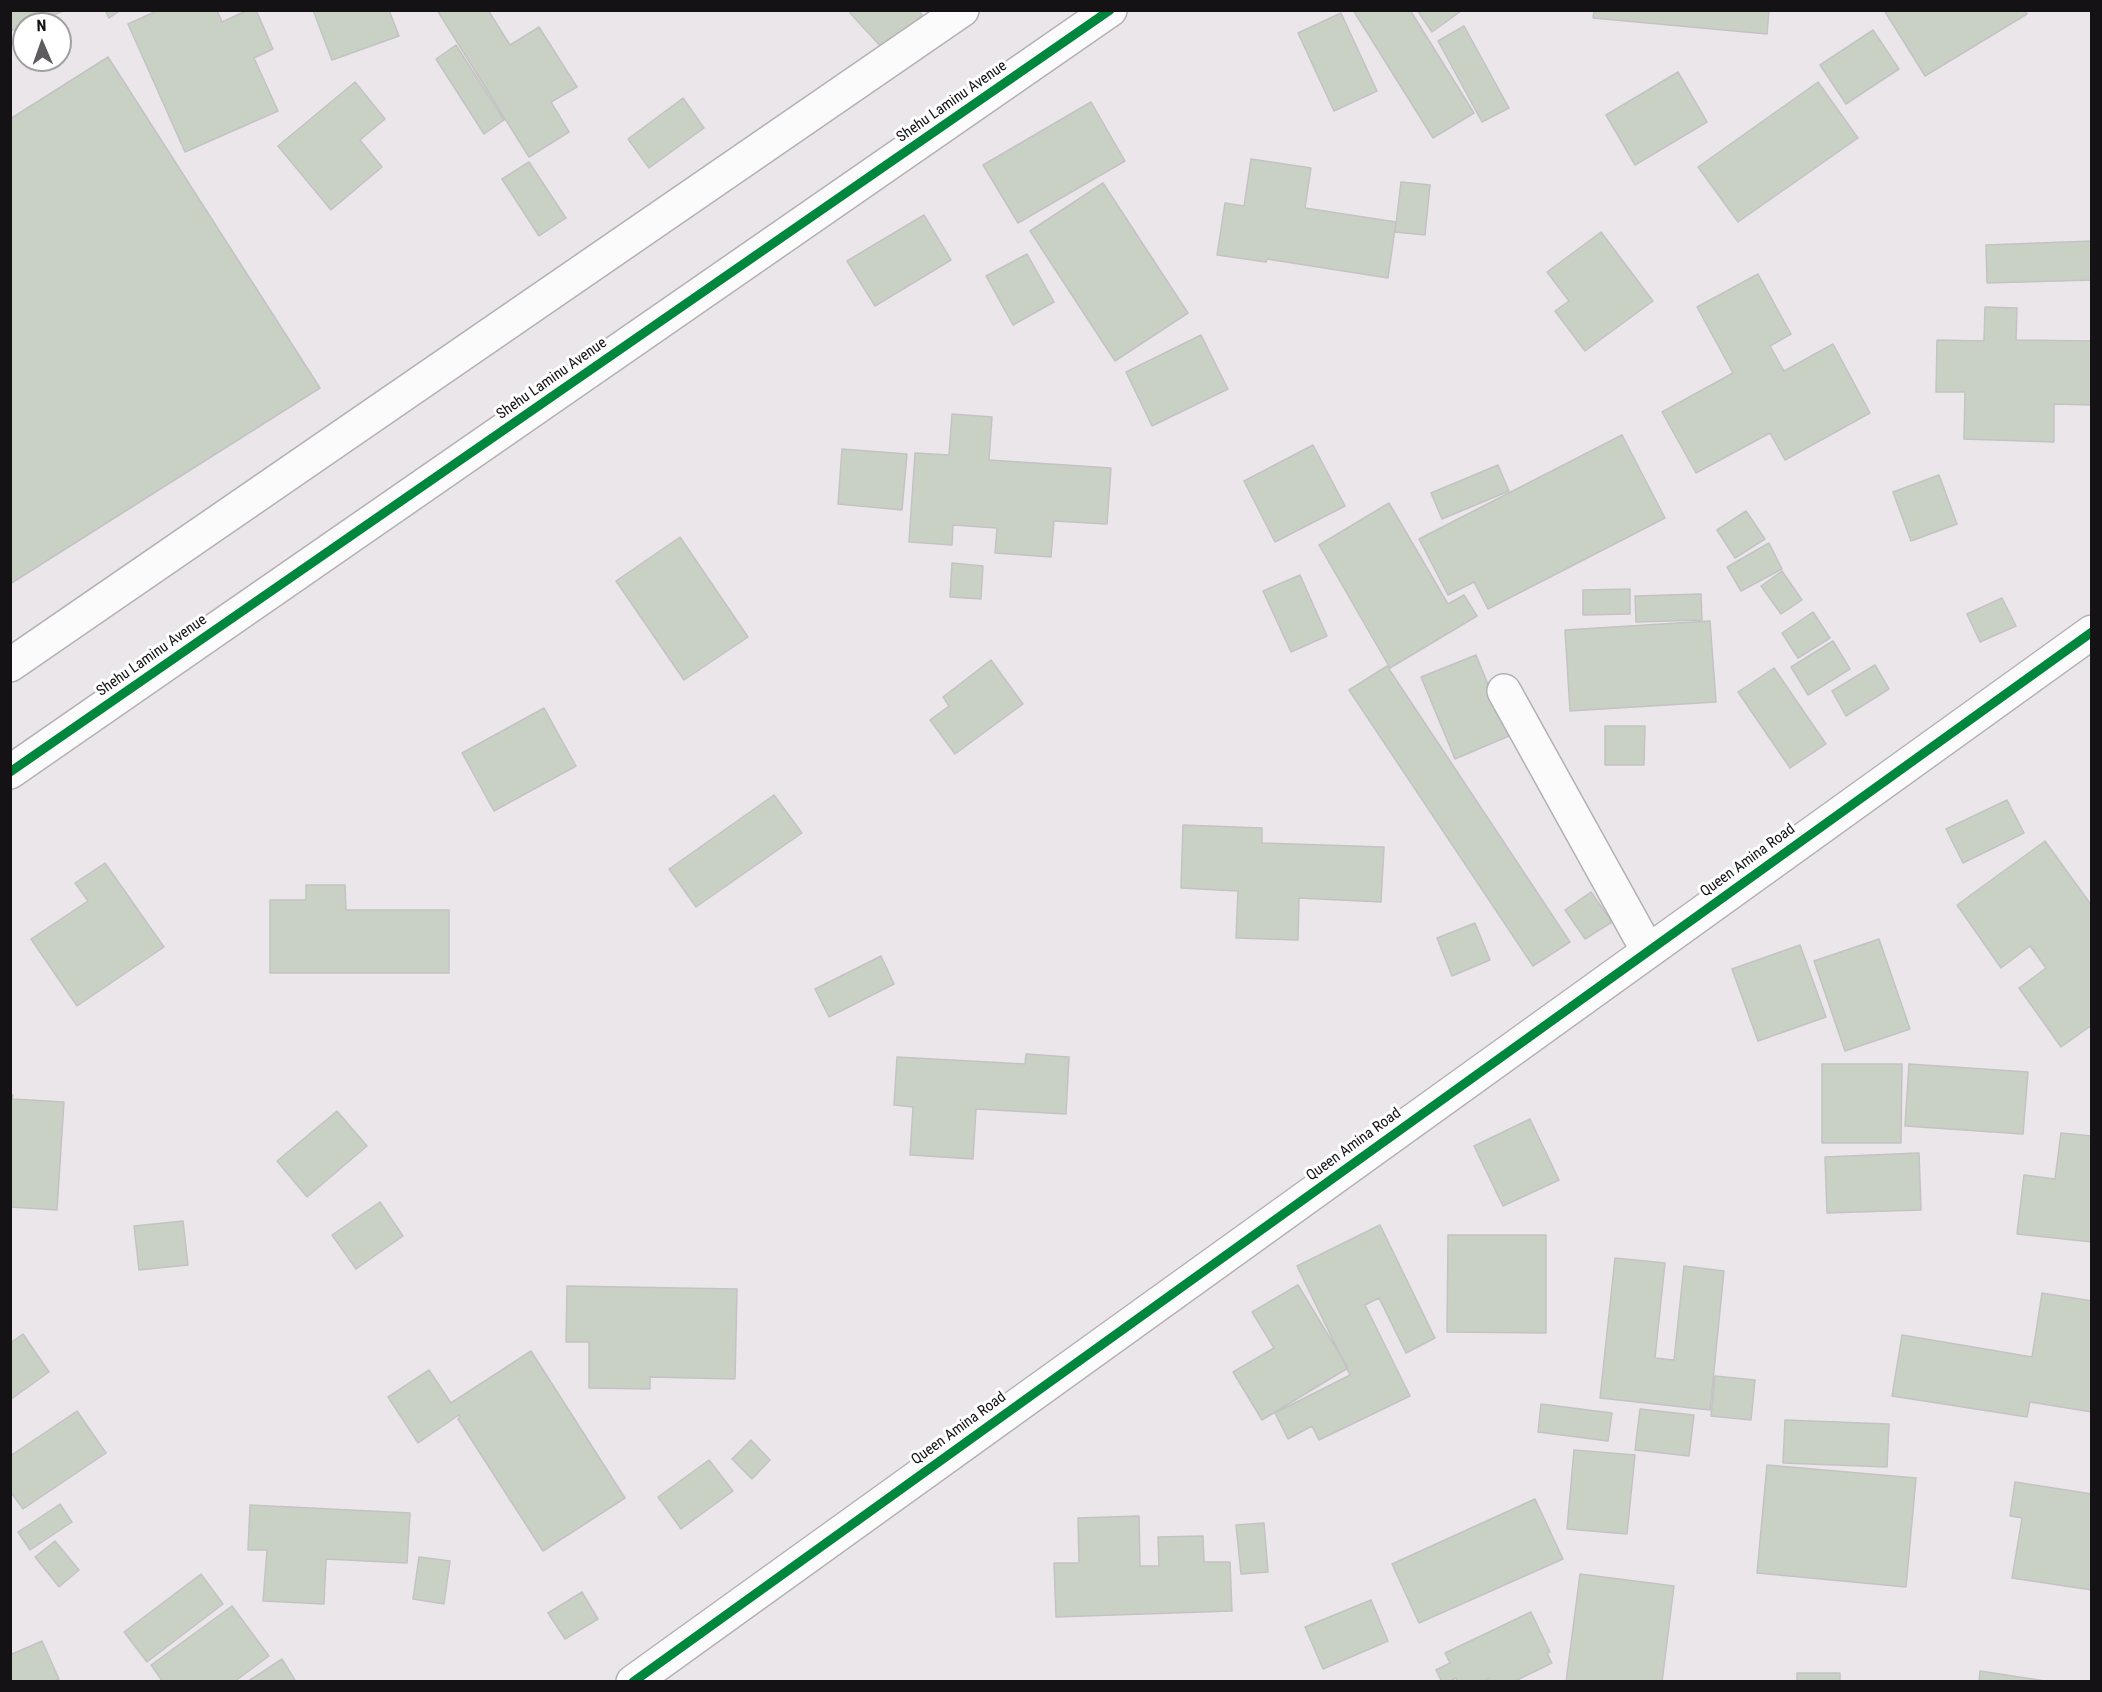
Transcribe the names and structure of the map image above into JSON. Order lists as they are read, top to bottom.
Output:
{
  "streets": {
    "street": ["Shehu Laminu Avenue", "Queen Amina Road"]
  },
  "north": "top"
}
